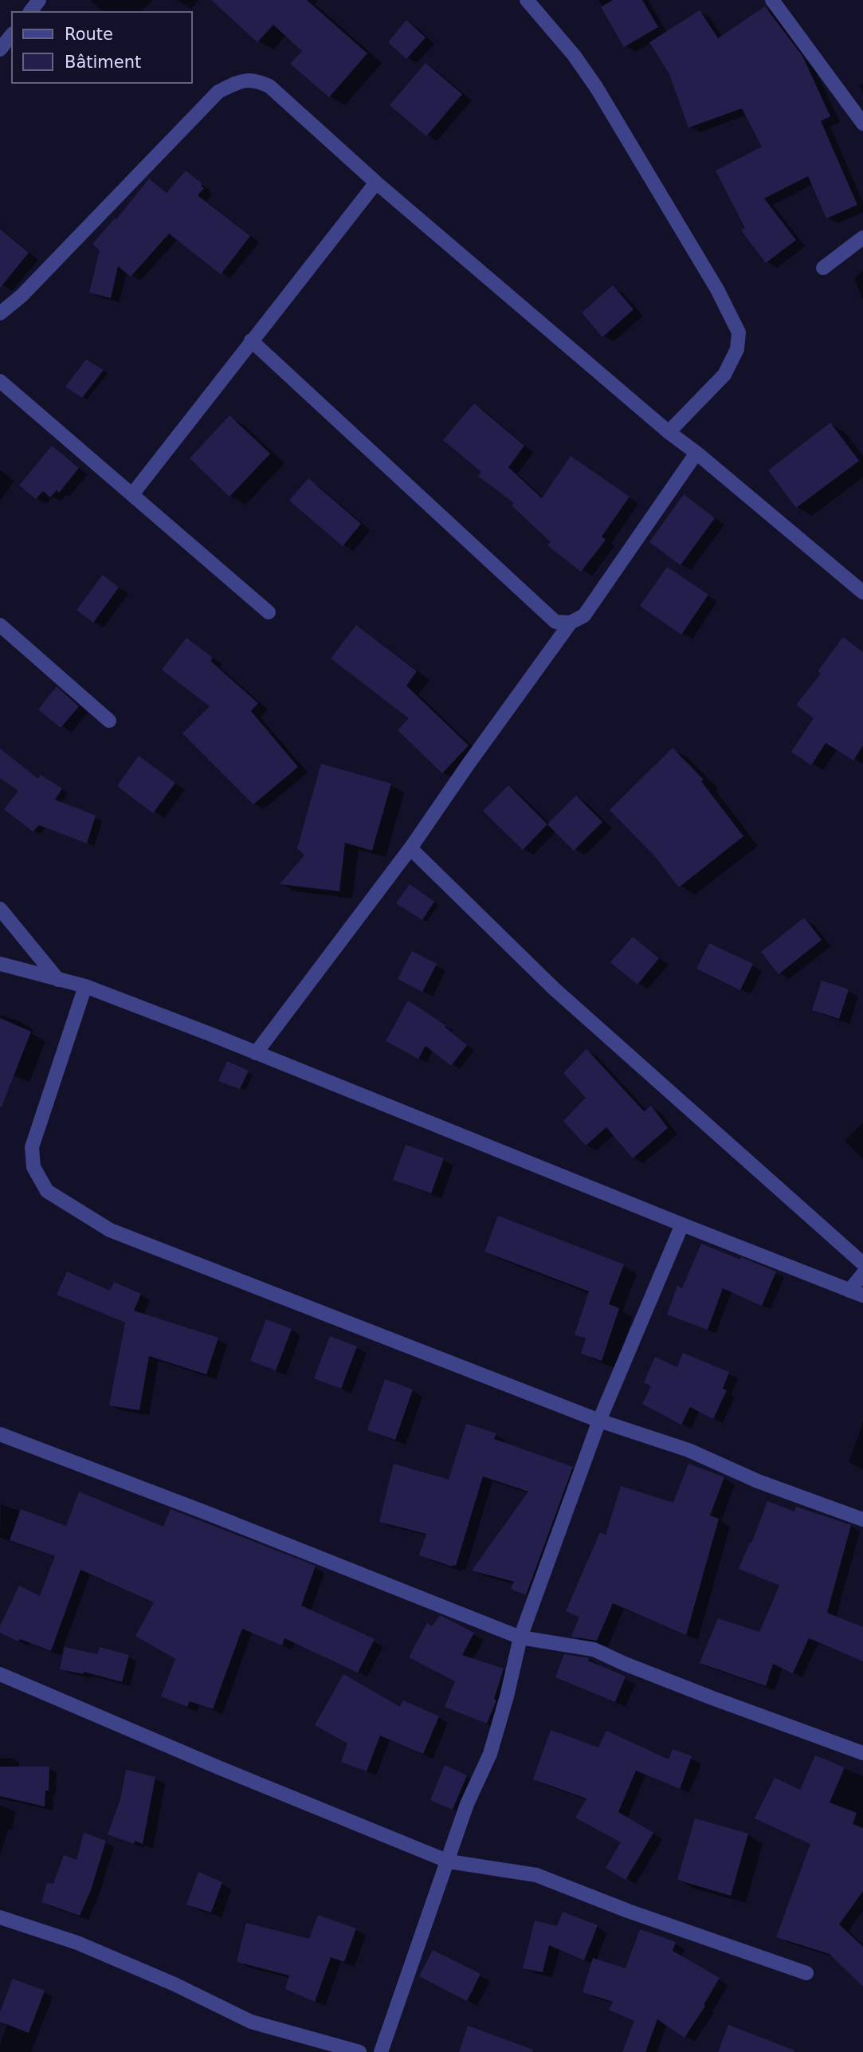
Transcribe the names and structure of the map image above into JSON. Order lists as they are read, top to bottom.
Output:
{
  "legend": ["Route", "Bâtiment"]
}
